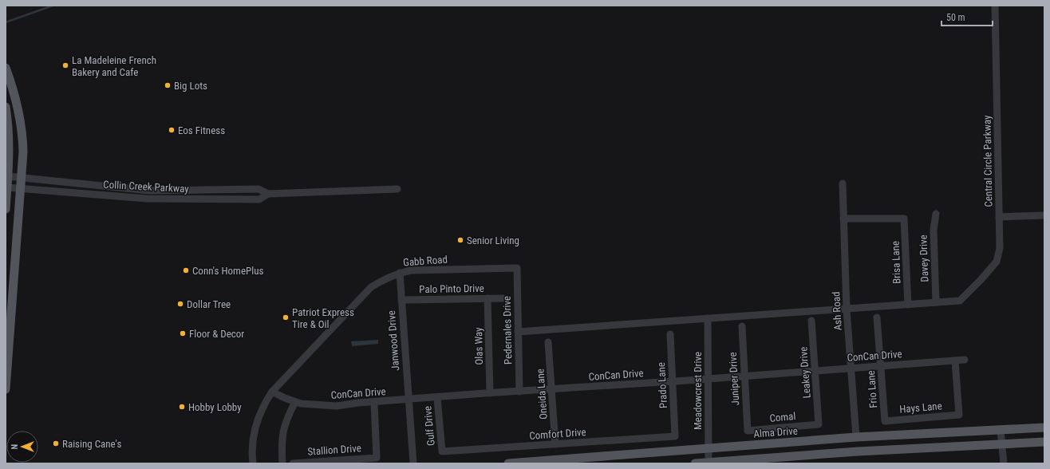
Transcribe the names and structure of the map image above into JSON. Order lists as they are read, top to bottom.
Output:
{
  "streets": {
    "main road": ["Alma Drive"],
    "street": [
      "Central Circle Parkway",
      "Collin Creek Parkway",
      "Davey Drive",
      "Gabb Road",
      "Brisa Lane",
      "Palo Pinto Drive",
      "Ash Road",
      "Pedernales Drive",
      "Janwood Drive",
      "Olas Way",
      "ConCan Drive",
      "Leakey Drive",
      "Juniper Drive",
      "Prado Lane",
      "Frio Lane",
      "Meadowcrest Drive",
      "Oneida Lane",
      "Hays Lane",
      "Comal",
      "Gulf Drive",
      "Comfort Drive",
      "Stallion Drive"
    ]
  },
  "crossings": [
    ["Central Circle Parkway", "Davey Drive"],
    ["Gabb Road", "Pedernales Drive"],
    ["Gabb Road", "Janwood Drive"],
    ["Gabb Road", "ConCan Drive"],
    ["Brisa Lane", "Ash Road"],
    ["Palo Pinto Drive", "Janwood Drive"],
    ["Palo Pinto Drive", "Olas Way"],
    ["Ash Road", "ConCan Drive"],
    ["Ash Road", "Alma Drive"],
    ["Pedernales Drive", "ConCan Drive"],
    ["Janwood Drive", "ConCan Drive"],
    ["Olas Way", "ConCan Drive"],
    ["ConCan Drive", "Leakey Drive"],
    ["ConCan Drive", "Juniper Drive"],
    ["ConCan Drive", "Prado Lane"],
    ["ConCan Drive", "Frio Lane"],
    ["ConCan Drive", "Meadowcrest Drive"],
    ["ConCan Drive", "Oneida Lane"],
    ["ConCan Drive", "Hays Lane"],
    ["ConCan Drive", "Gulf Drive"],
    ["ConCan Drive", "Stallion Drive"],
    ["Leakey Drive", "Comal"],
    ["Juniper Drive", "Comal"],
    ["Prado Lane", "Comfort Drive"],
    ["Frio Lane", "Hays Lane"],
    ["Meadowcrest Drive", "Alma Drive"],
    ["Oneida Lane", "Comfort Drive"],
    ["Gulf Drive", "Comfort Drive"]
  ],
  "places": [
    "La Madeleine French Bakery and Cafe",
    "Big Lots",
    "Eos Fitness",
    "Senior Living",
    "Conn's HomePlus",
    "Dollar Tree",
    "Patriot Express Tire & Oil",
    "Floor & Decor",
    "Hobby Lobby",
    "Raising Cane's"
  ],
  "scale_bar": "50 m",
  "north": "left"
}
